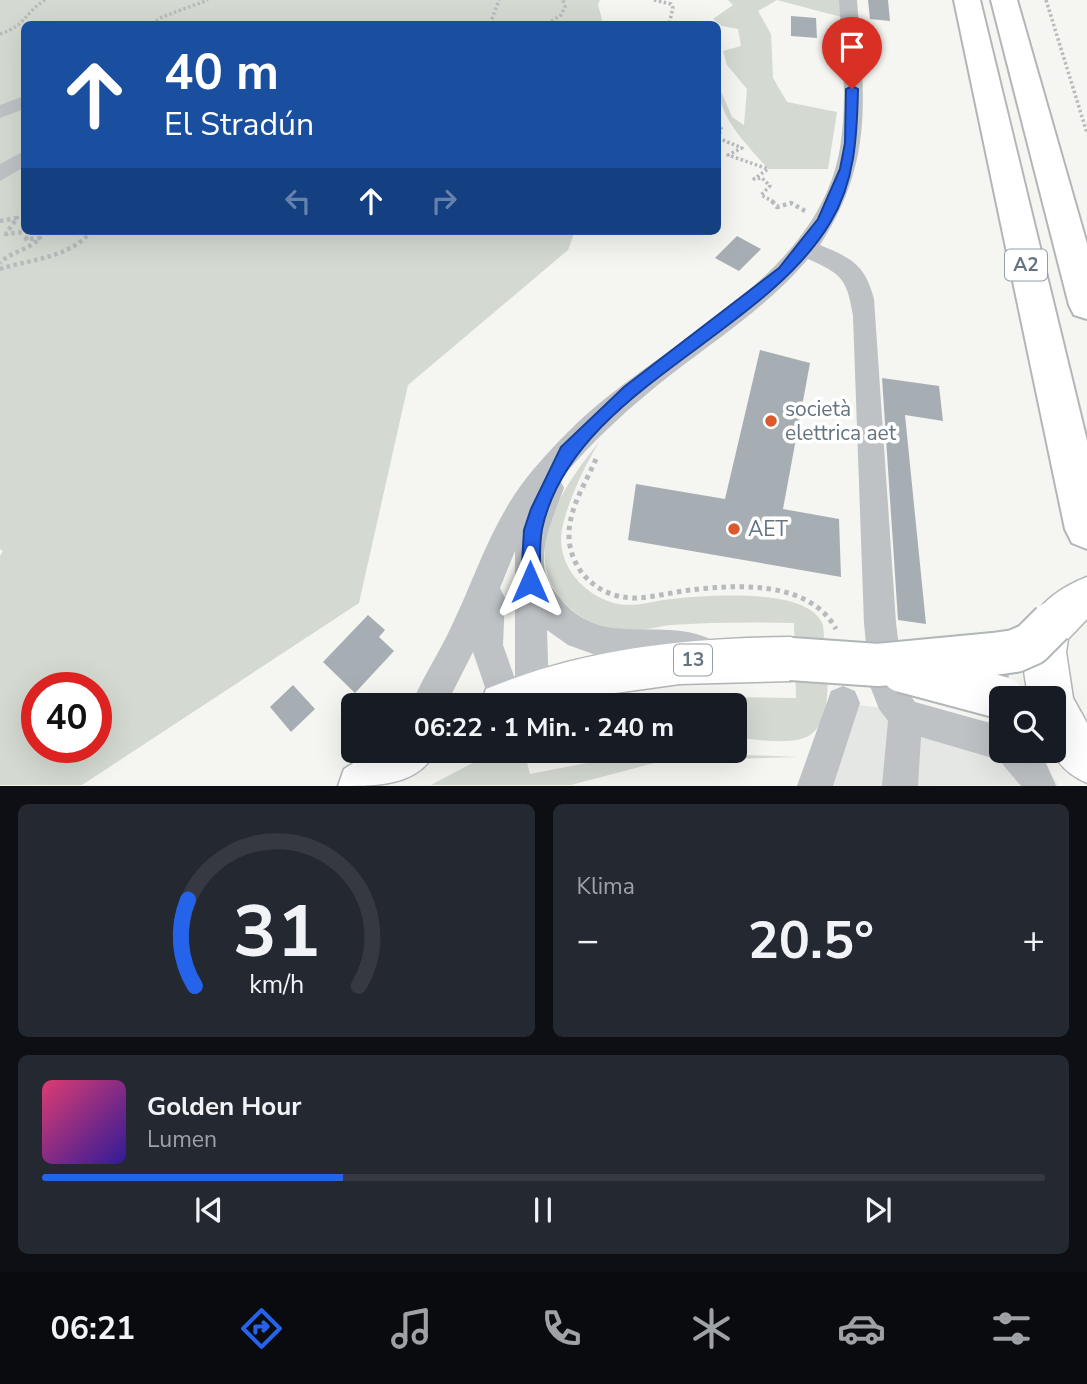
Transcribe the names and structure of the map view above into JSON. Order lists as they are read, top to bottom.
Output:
{
  "streets": {
    "highway": ["A2"],
    "main road": ["13"]
  },
  "places": ["società elettrica aet", "AET"],
  "page": {
    "turn": ["40 m", "El Stradún"],
    "limit": "40",
    "trip": "06:22 · 1 Min. · 240 m",
    "tile": "Klima",
    "heat": ["−", "20.5°", "+"],
    "song": ["Golden Hour", "Lumen"],
    "tabs": "06:21",
    "gauge": ["31", "km/h"]
  }
}
